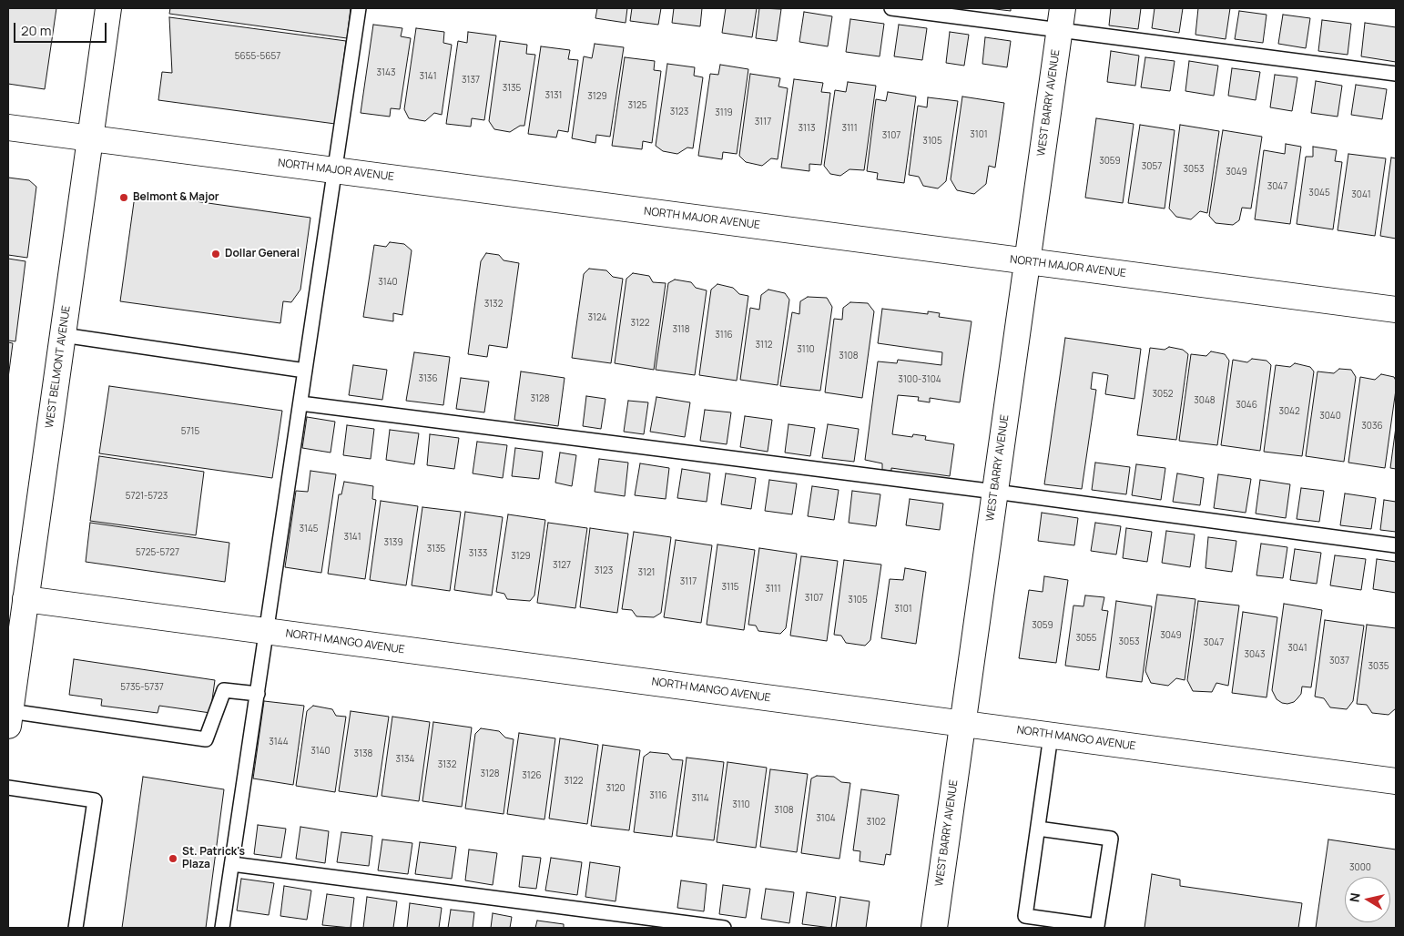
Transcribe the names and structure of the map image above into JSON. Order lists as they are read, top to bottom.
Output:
{
  "streets": {
    "street": [
      "WEST BARRY AVENUE",
      "NORTH MAJOR AVENUE",
      "WEST BELMONT AVENUE",
      "NORTH MANGO AVENUE"
    ]
  },
  "crossings": [
    ["WEST BARRY AVENUE", "NORTH MAJOR AVENUE"],
    ["WEST BARRY AVENUE", "NORTH MANGO AVENUE"],
    ["NORTH MAJOR AVENUE", "WEST BELMONT AVENUE"],
    ["WEST BELMONT AVENUE", "NORTH MANGO AVENUE"]
  ],
  "places": ["Belmont & Major", "Dollar General", "St. Patrick's Plaza"],
  "house_numbers": [
    "5655-5657",
    "3143",
    "3141",
    "3137",
    "3135",
    "3131",
    "3129",
    "3125",
    "3123",
    "3119",
    "3117",
    "3113",
    "3111",
    "3101",
    "3107",
    "3105",
    "3059",
    "3057",
    "3053",
    "3049",
    "3047",
    "3045",
    "3041",
    "3140",
    "3132",
    "3124",
    "3122",
    "3118",
    "3116",
    "3112",
    "3110",
    "3108",
    "3136",
    "3100-3104",
    "3052",
    "3128",
    "3048",
    "3046",
    "3042",
    "3040",
    "3036",
    "5715",
    "5721-5723",
    "3145",
    "3141",
    "3139",
    "3135",
    "5725-5727",
    "3133",
    "3129",
    "3127",
    "3123",
    "3121",
    "3117",
    "3115",
    "3111",
    "3107",
    "3105",
    "3101",
    "3059",
    "3049",
    "3055",
    "3053",
    "3047",
    "3041",
    "3043",
    "3037",
    "3035",
    "5735-5737",
    "3144",
    "3140",
    "3138",
    "3134",
    "3132",
    "3128",
    "3126",
    "3122",
    "3120",
    "3116",
    "3114",
    "3110",
    "3108",
    "3104",
    "3102",
    "3000"
  ],
  "scale_bar": "20 m",
  "north": "left"
}
